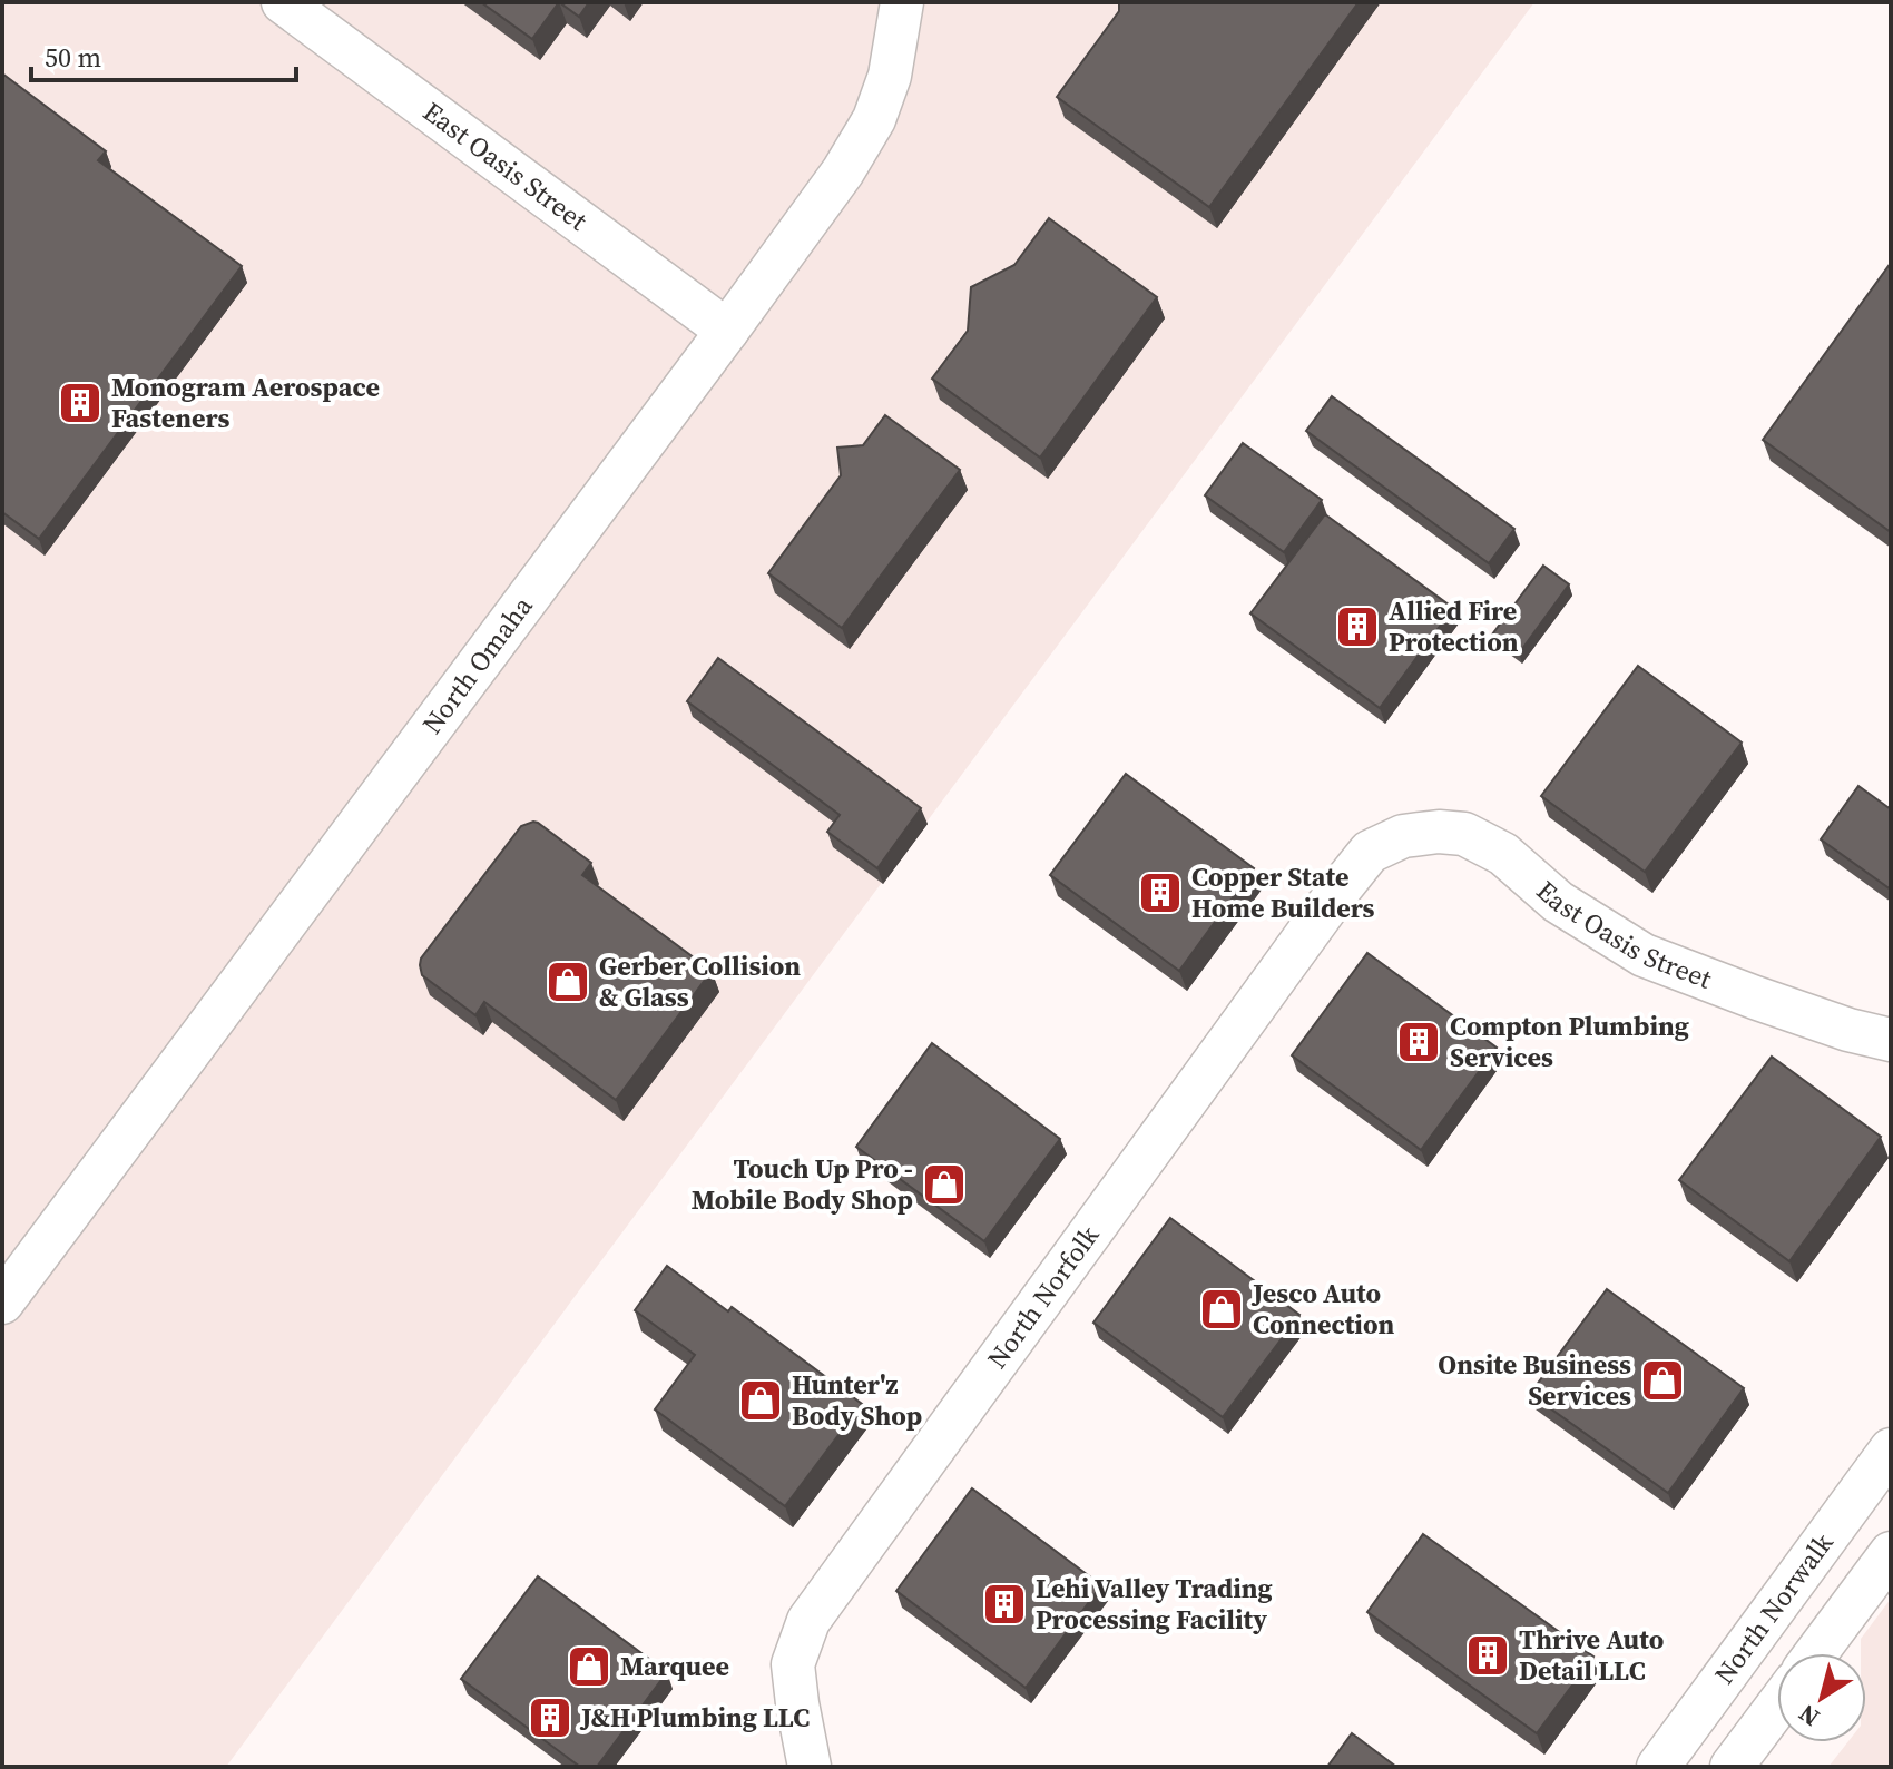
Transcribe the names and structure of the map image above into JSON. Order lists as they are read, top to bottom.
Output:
{
  "streets": {
    "street": [
      "East Oasis Street",
      "North Omaha",
      "North Norfolk",
      "North Norwalk"
    ]
  },
  "crossings": [
    ["East Oasis Street", "North Omaha"],
    ["East Oasis Street", "North Norfolk"]
  ],
  "places": {
    "building": [
      "Monogram Aerospace Fasteners",
      "Allied Fire Protection",
      "Copper State Home Builders",
      "Compton Plumbing Services",
      "Lehi Valley Trading Processing Facility",
      "Thrive Auto Detail LLC",
      "J&H Plumbing LLC"
    ],
    "shop": [
      "Gerber Collision & Glass",
      "Touch Up Pro - Mobile Body Shop",
      "Jesco Auto Connection",
      "Onsite Business Services",
      "Hunter'z Body Shop",
      "Marquee"
    ]
  },
  "scale_bar": "50 m",
  "north": "bottom left"
}
